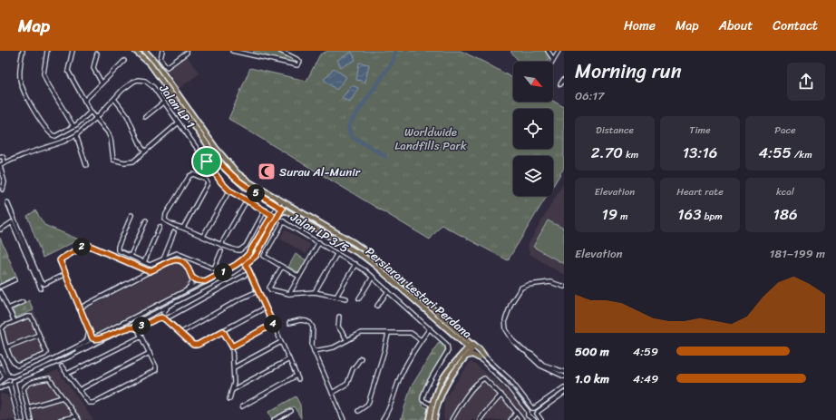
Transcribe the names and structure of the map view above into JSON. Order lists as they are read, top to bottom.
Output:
{
  "streets": {
    "main road": ["Persiaran Lestari Perdana"],
    "street": ["Jalan LP 1", "Jalan LP 3/5"]
  },
  "parks": ["Worldwide Landfills Park"],
  "places": {
    "mosque": ["Surau Al-Munir"]
  },
  "north": "bottom right",
  "page": {
    "header": "Map",
    "nav": [
      "Home",
      "Map",
      "About",
      "Contact"
    ],
    "heading": ["Morning run", "06:17"],
    "stats": [
      ["Distance", "2.70 km"],
      ["Time", "13:16"],
      ["Pace", "4:55 /km"],
      ["Elevation", "19 m"],
      ["Heart rate", "163 bpm"],
      ["kcal", "186"]
    ],
    "pins": [
      "5",
      "2",
      "1",
      "4",
      "3"
    ],
    "chart": ["Elevation", "181–199 m"],
    "list": [
      {
        "name": "500 m",
        "note": "4:59"
      },
      {
        "name": "1.0 km",
        "note": "4:49"
      }
    ]
  }
}
